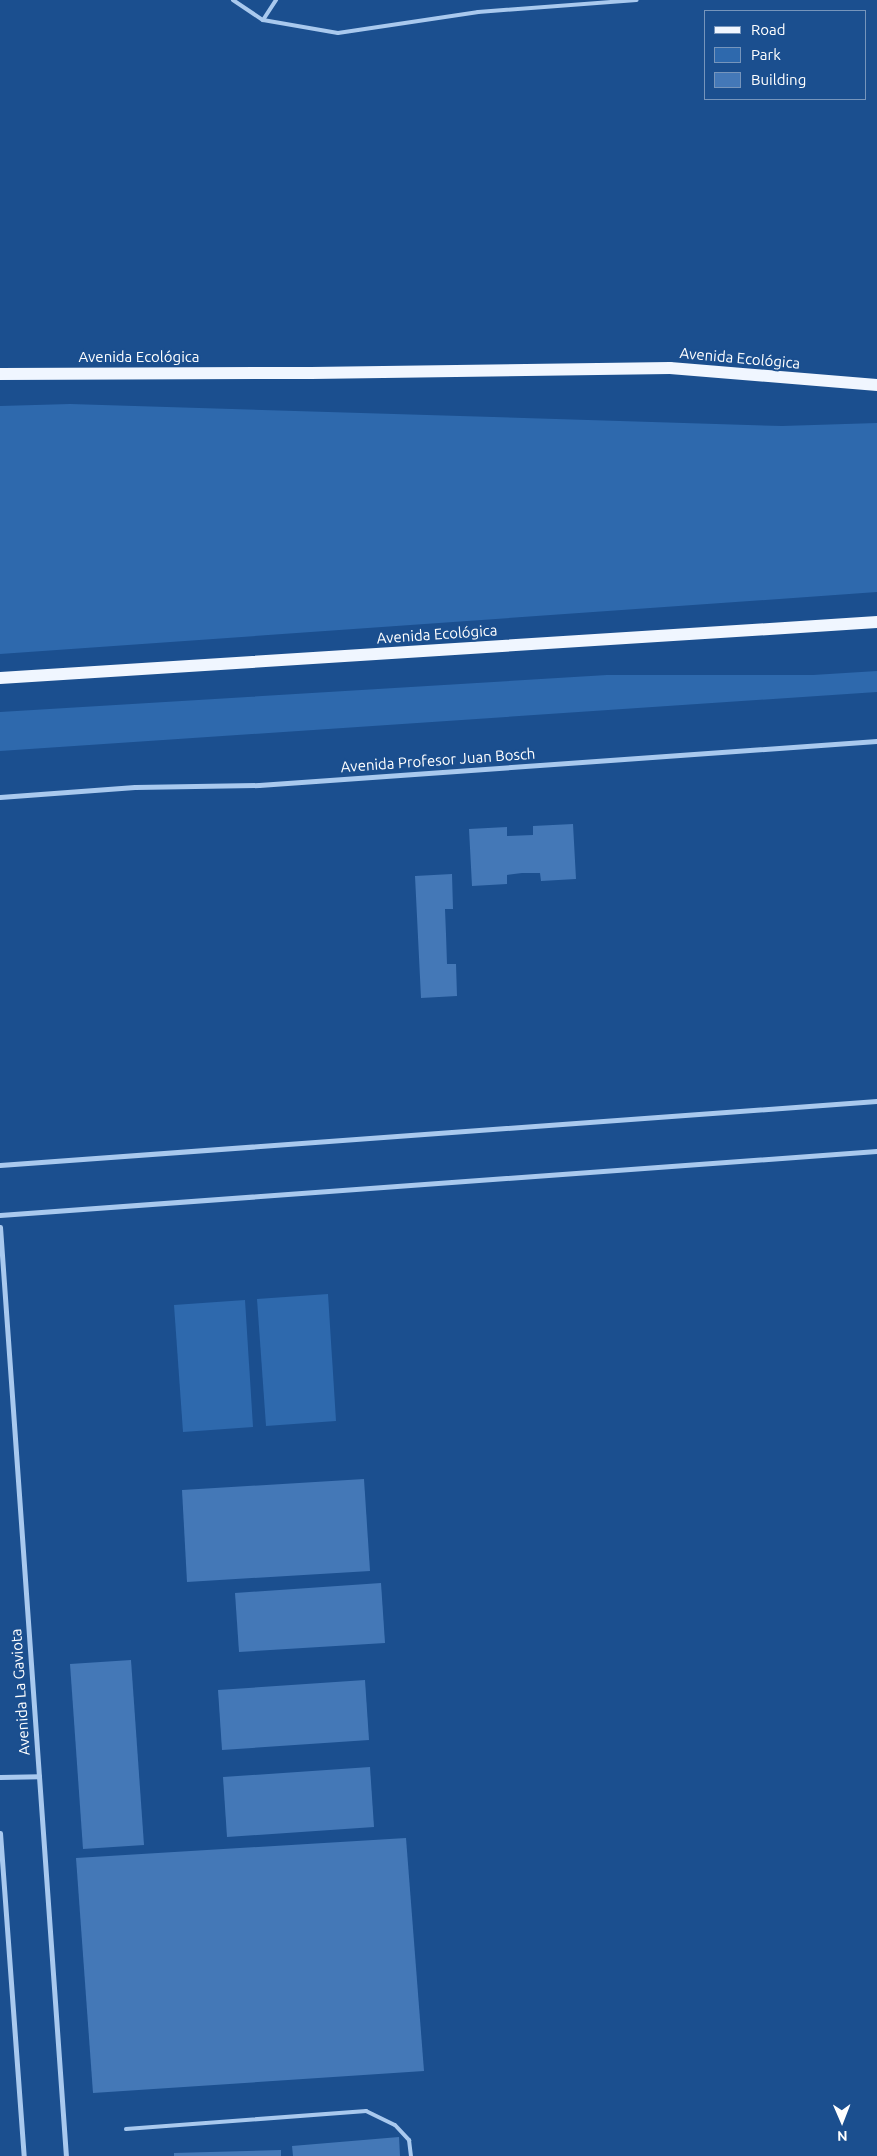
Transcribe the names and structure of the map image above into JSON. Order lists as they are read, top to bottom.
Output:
{
  "streets": {
    "main road": ["Avenida Ecológica"],
    "street": ["Avenida Profesor Juan Bosch", "Avenida La Gaviota"]
  },
  "legend": ["Road", "Park", "Building"],
  "north": "bottom"
}
